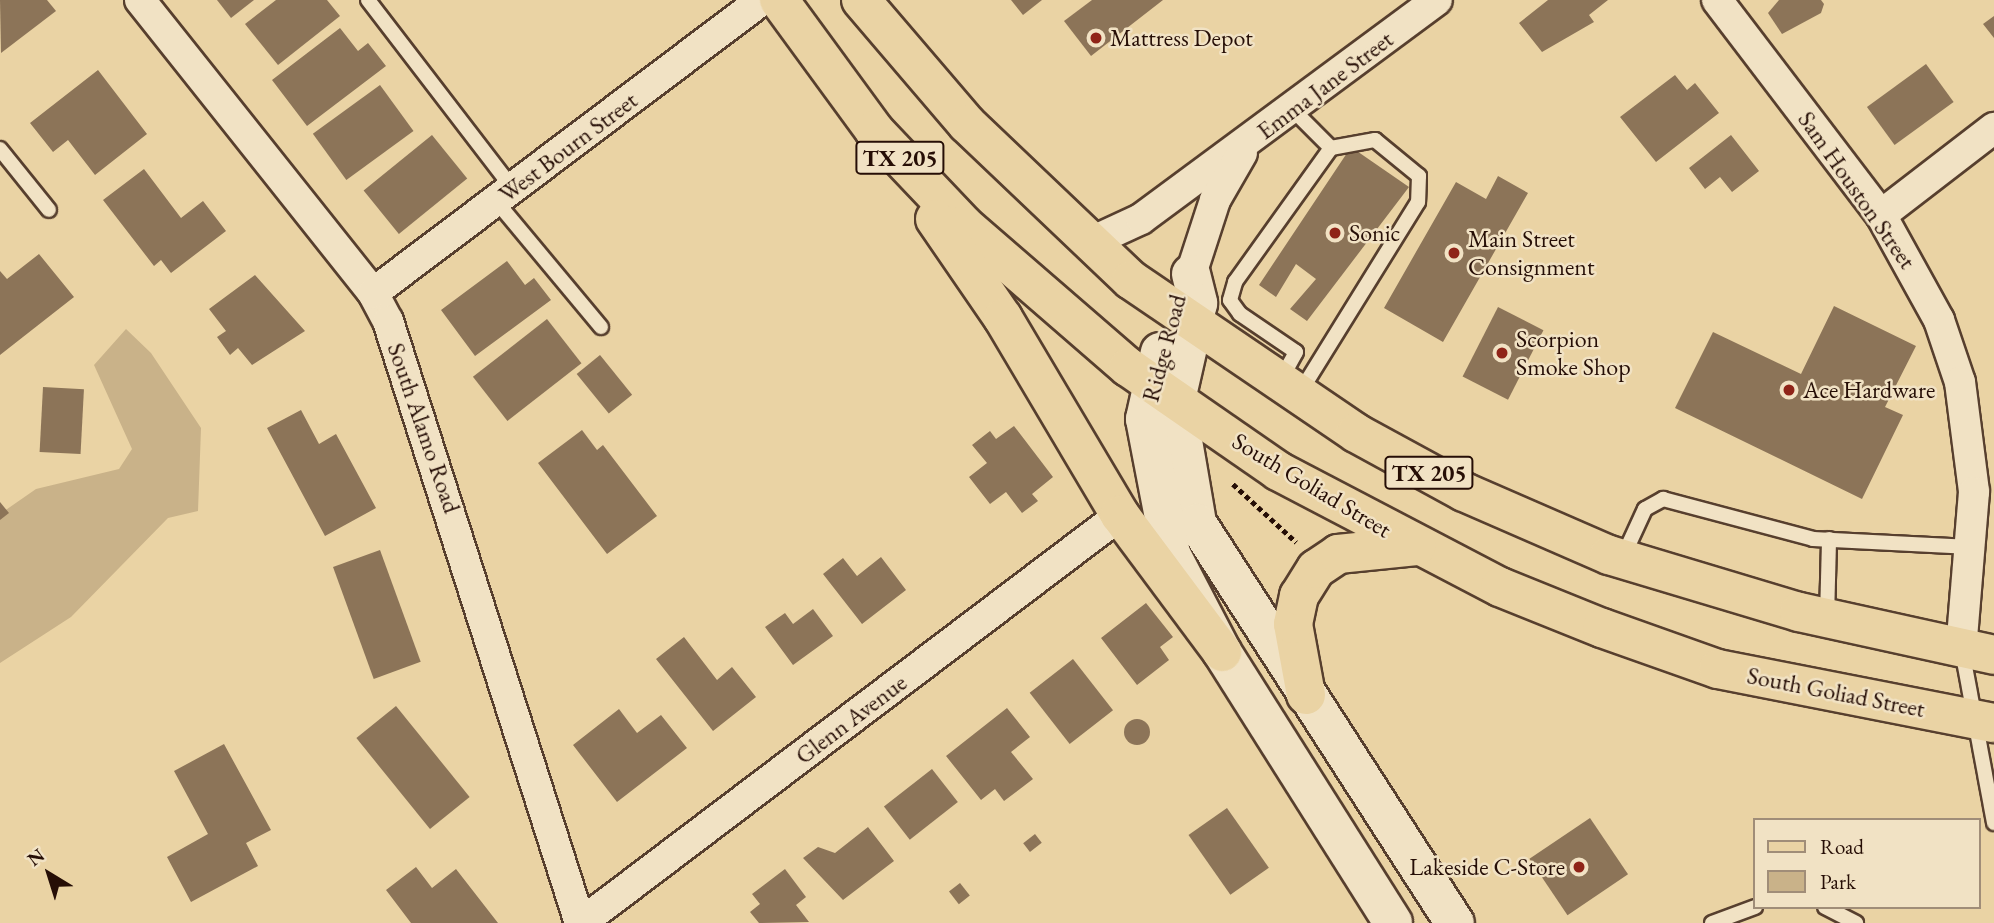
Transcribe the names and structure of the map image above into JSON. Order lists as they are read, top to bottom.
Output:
{
  "streets": {
    "main road": ["TX 205", "Ridge Road", "South Goliad Street"],
    "street": [
      "Emma Jane Street",
      "West Bourn Street",
      "Sam Houston Street",
      "South Alamo Road",
      "Glenn Avenue"
    ]
  },
  "crossings": [
    ["Emma Jane Street", "TX 205"],
    ["Emma Jane Street", "Ridge Road"],
    ["West Bourn Street", "South Alamo Road"],
    ["TX 205", "Sam Houston Street"],
    ["TX 205", "Ridge Road"],
    ["Ridge Road", "South Goliad Street"],
    ["South Alamo Road", "Glenn Avenue"]
  ],
  "places": [
    "Mattress Depot",
    "Sonic",
    "Main Street Consignment",
    "Scorpion Smoke Shop",
    "Ace Hardware",
    "Lakeside C-Store"
  ],
  "legend": ["Road", "Park"],
  "north": "top left"
}
